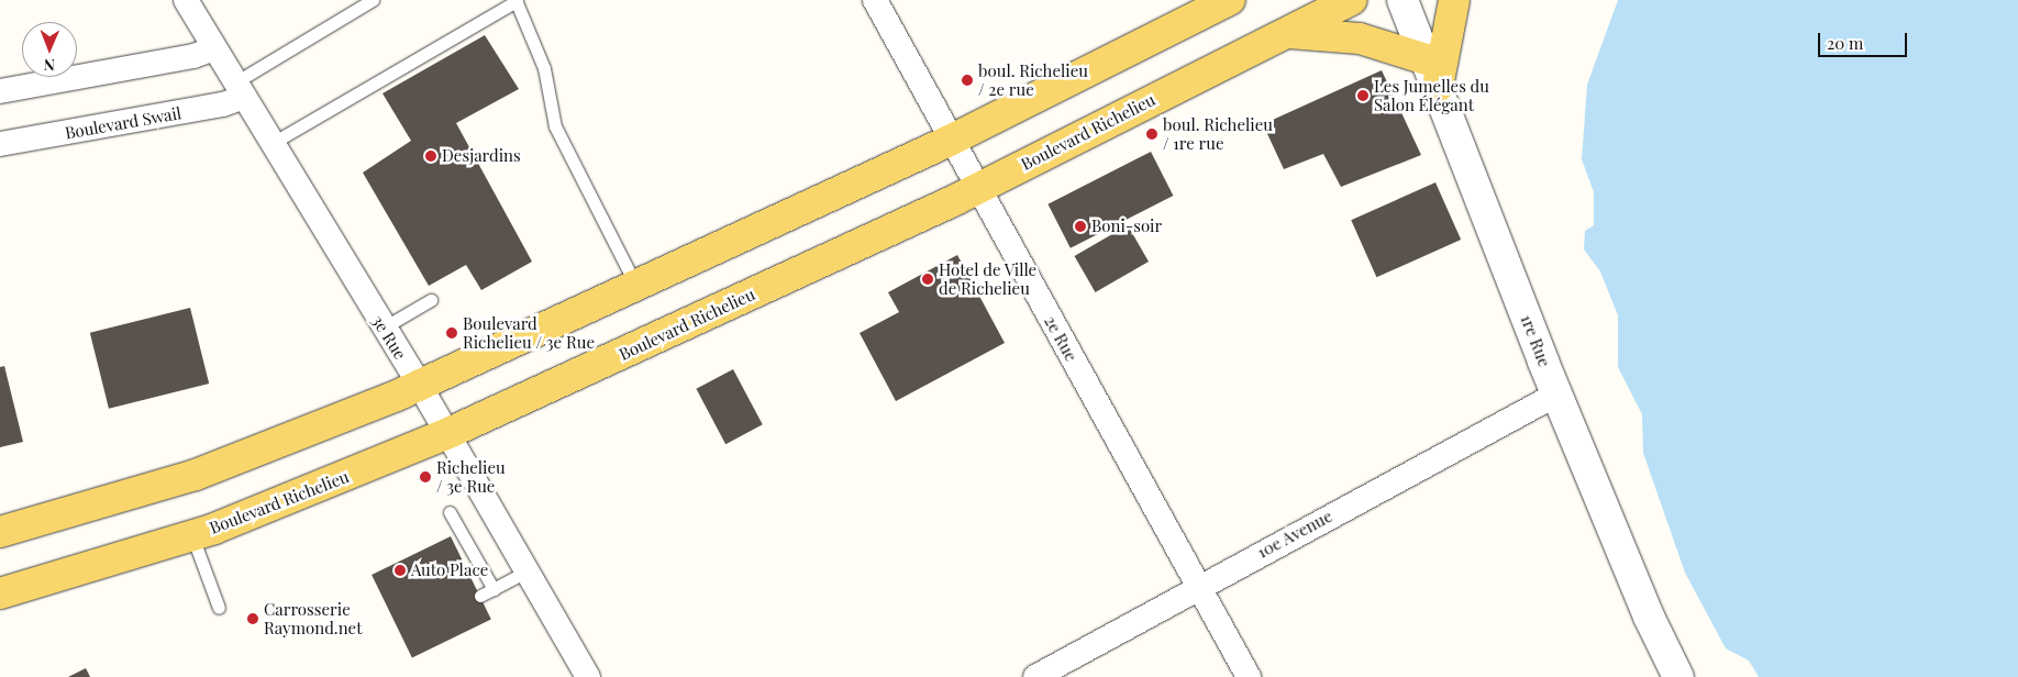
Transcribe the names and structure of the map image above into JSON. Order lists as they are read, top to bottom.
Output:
{
  "streets": {
    "main road": ["Boulevard Richelieu"],
    "street": [
      "Boulevard Swail",
      "3e Rue",
      "2e Rue",
      "1re Rue",
      "10e Avenue"
    ]
  },
  "crossings": [
    ["Boulevard Swail", "3e Rue"],
    ["Boulevard Richelieu", "3e Rue"],
    ["Boulevard Richelieu", "2e Rue"],
    ["2e Rue", "10e Avenue"],
    ["1re Rue", "10e Avenue"]
  ],
  "places": [
    "boul. Richelieu / 2e rue",
    "Les Jumelles du Salon Élégant",
    "boul. Richelieu / 1re rue",
    "Desjardins",
    "Boni-soir",
    "Hotel de Ville de Richelieu",
    "Boulevard Richelieu / 3e Rue",
    "Richelieu / 3e Rue",
    "Auto Place",
    "Carrosserie Raymond.net"
  ],
  "scale_bar": "20 m",
  "north": "bottom"
}
